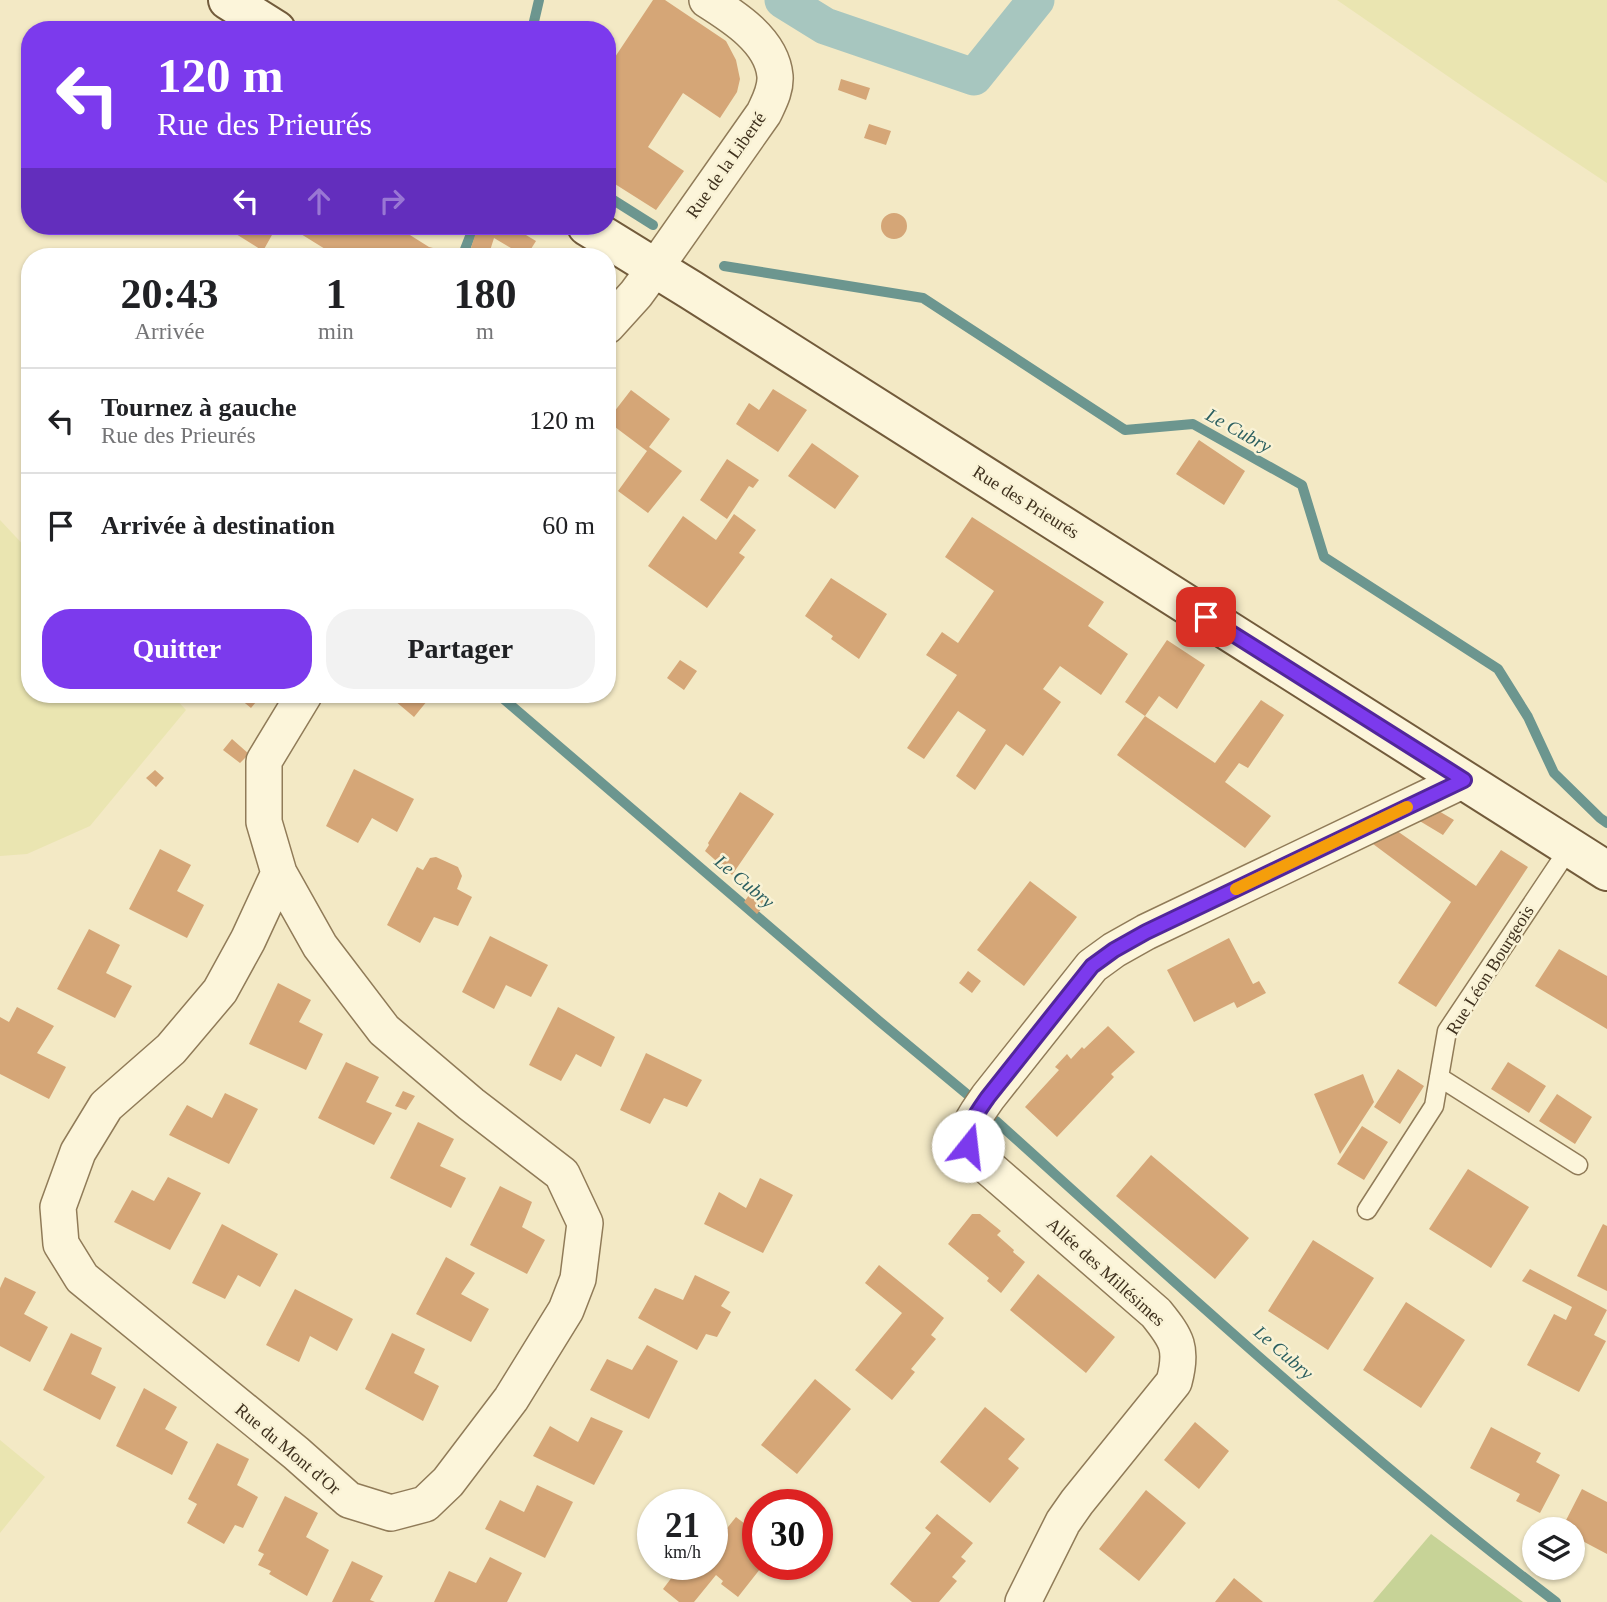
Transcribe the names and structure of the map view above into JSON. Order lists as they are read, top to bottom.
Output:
{
  "streets": {
    "street": [
      "Rue de la Liberté",
      "Rue des Prieurés",
      "Allée des Millésimes",
      "Rue du Mont d'Or"
    ],
    "lane": ["Rue Léon Bourgeois"]
  },
  "crossings": [
    ["Rue de la Liberté", "Rue des Prieurés"],
    ["Rue des Prieurés", "Allée des Millésimes"]
  ],
  "water": ["Le Cubry"],
  "page": {
    "turn": ["120 m", "Rue des Prieurés"],
    "eta": [
      "20:43",
      "Arrivée",
      "1",
      "min",
      "180",
      "m"
    ],
    "list": [
      {
        "name": "Tournez à gauche",
        "note": "Rue des Prieurés",
        "value": "120 m"
      },
      {
        "name": "Arrivée à destination",
        "value": "60 m"
      }
    ],
    "buttons": ["Quitter", "Partager"],
    "speed": "21 km/h",
    "limit": "30"
  }
}
